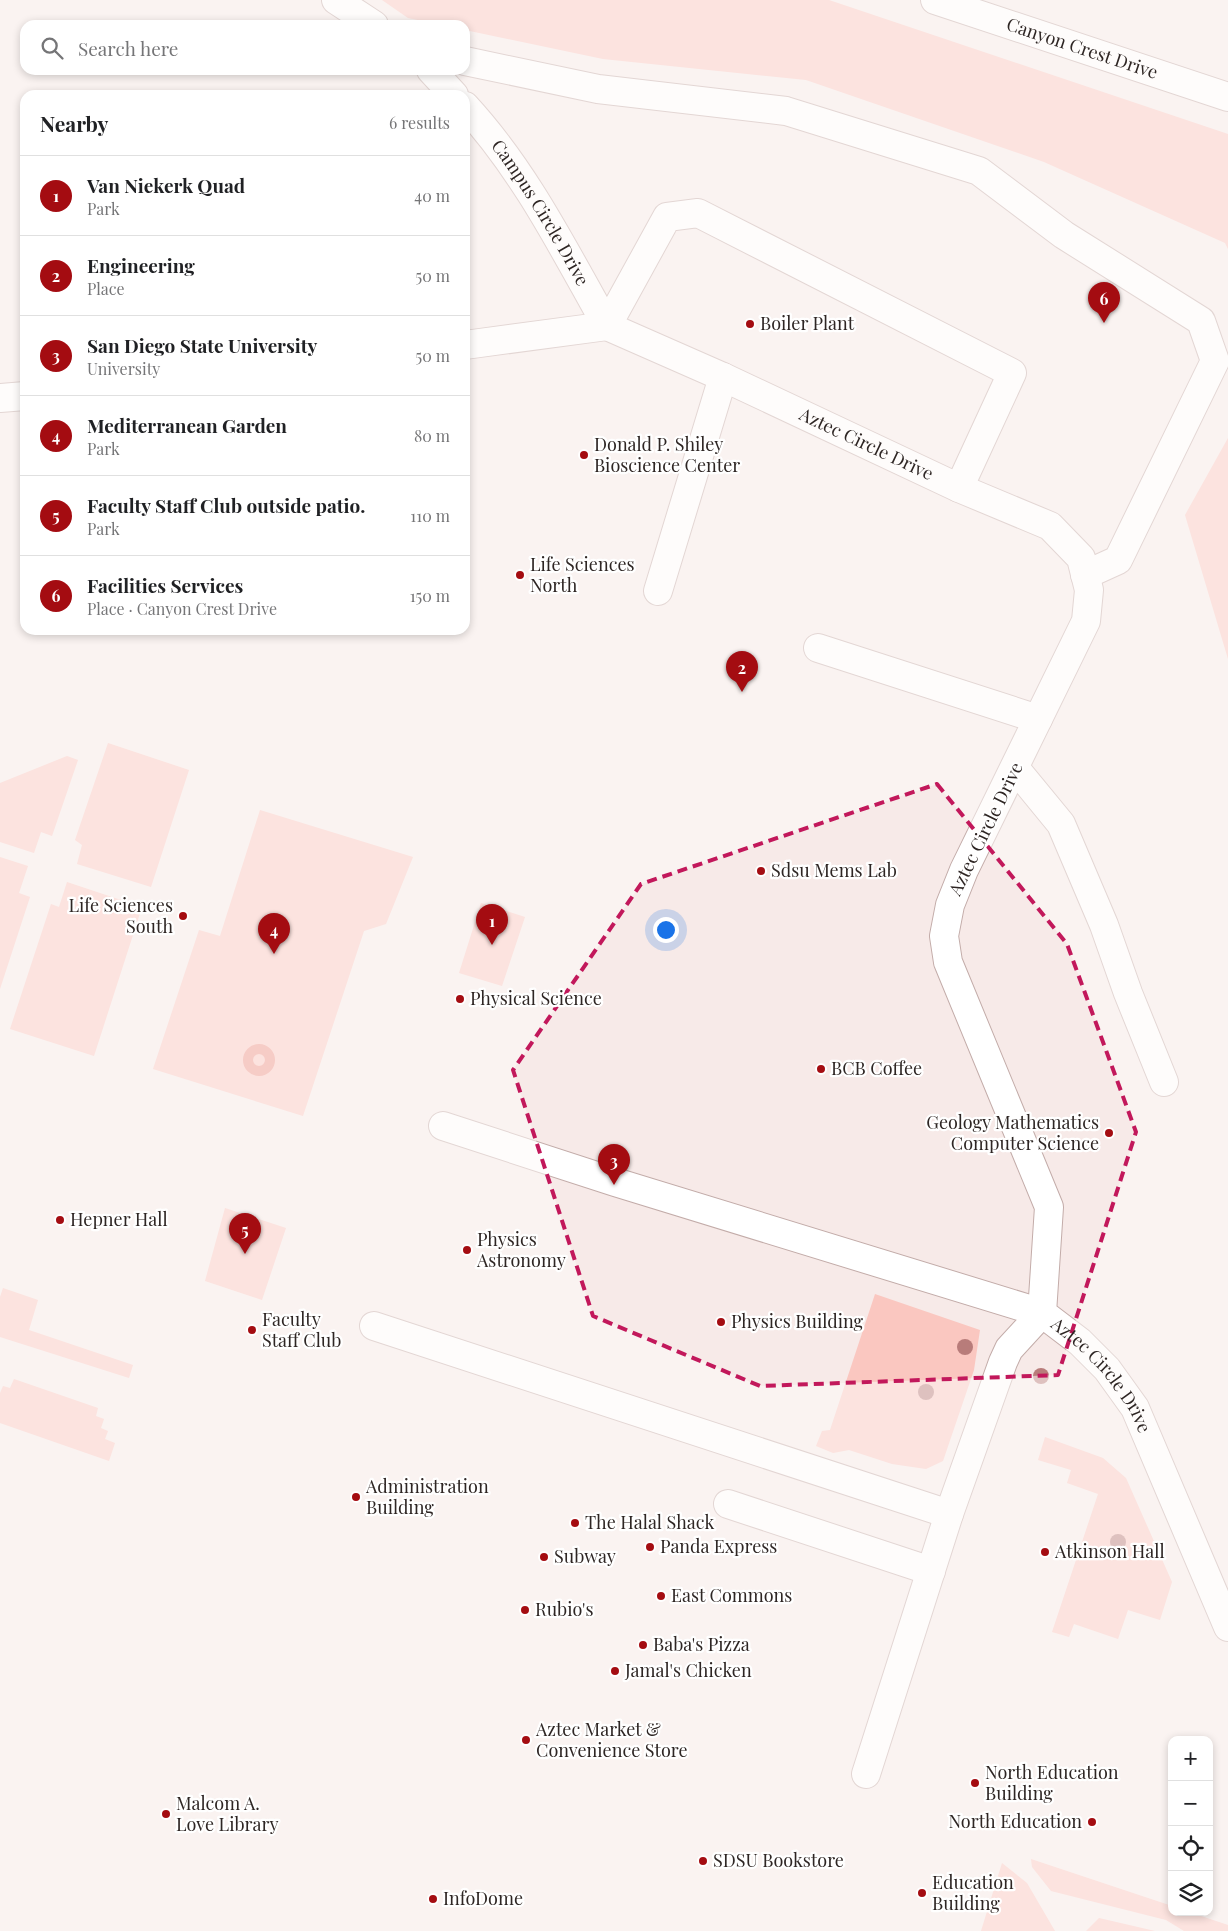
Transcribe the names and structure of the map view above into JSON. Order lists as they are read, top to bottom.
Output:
{
  "streets": {
    "street": ["Canyon Crest Drive", "Campus Circle Drive", "Aztec Circle Drive"]
  },
  "crossings": [
    ["Campus Circle Drive", "Aztec Circle Drive"]
  ],
  "places": [
    "Boiler Plant",
    "Donald P. Shiley Bioscience Center",
    "Life Sciences North",
    "Sdsu Mems Lab",
    "Life Sciences South",
    "Physical Science",
    "BCB Coffee",
    "Geology Mathematics Computer Science",
    "Hepner Hall",
    "Physics Astronomy",
    "Physics Building",
    "Faculty Staff Club",
    "Administration Building",
    "The Halal Shack",
    "Panda Express",
    "Atkinson Hall",
    "Subway",
    "East Commons",
    "Rubio's",
    "Baba's Pizza",
    "Jamal's Chicken",
    "Aztec Market & Convenience Store",
    "North Education Building",
    "Malcom A. Love Library",
    "North Education",
    "SDSU Bookstore",
    "Education Building",
    "InfoDome"
  ],
  "page": {
    "search": "Search here",
    "heading": ["Nearby", "6 results"],
    "list": [
      {
        "mark": "1",
        "name": "Van Niekerk Quad",
        "note": "Park",
        "value": "40 m"
      },
      {
        "mark": "2",
        "name": "Engineering",
        "note": "Place",
        "value": "50 m"
      },
      {
        "mark": "3",
        "name": "San Diego State University",
        "note": "University",
        "value": "50 m"
      },
      {
        "mark": "4",
        "name": "Mediterranean Garden",
        "note": "Park",
        "value": "80 m"
      },
      {
        "mark": "5",
        "name": "Faculty Staff Club outside patio.",
        "note": "Park",
        "value": "110 m"
      },
      {
        "mark": "6",
        "name": "Facilities Services",
        "note": "Place · Canyon Crest Drive",
        "value": "150 m"
      }
    ],
    "pins": [
      "6",
      "2",
      "1",
      "4",
      "3",
      "5"
    ],
    "map_buttons": ["+", "−"]
  }
}
